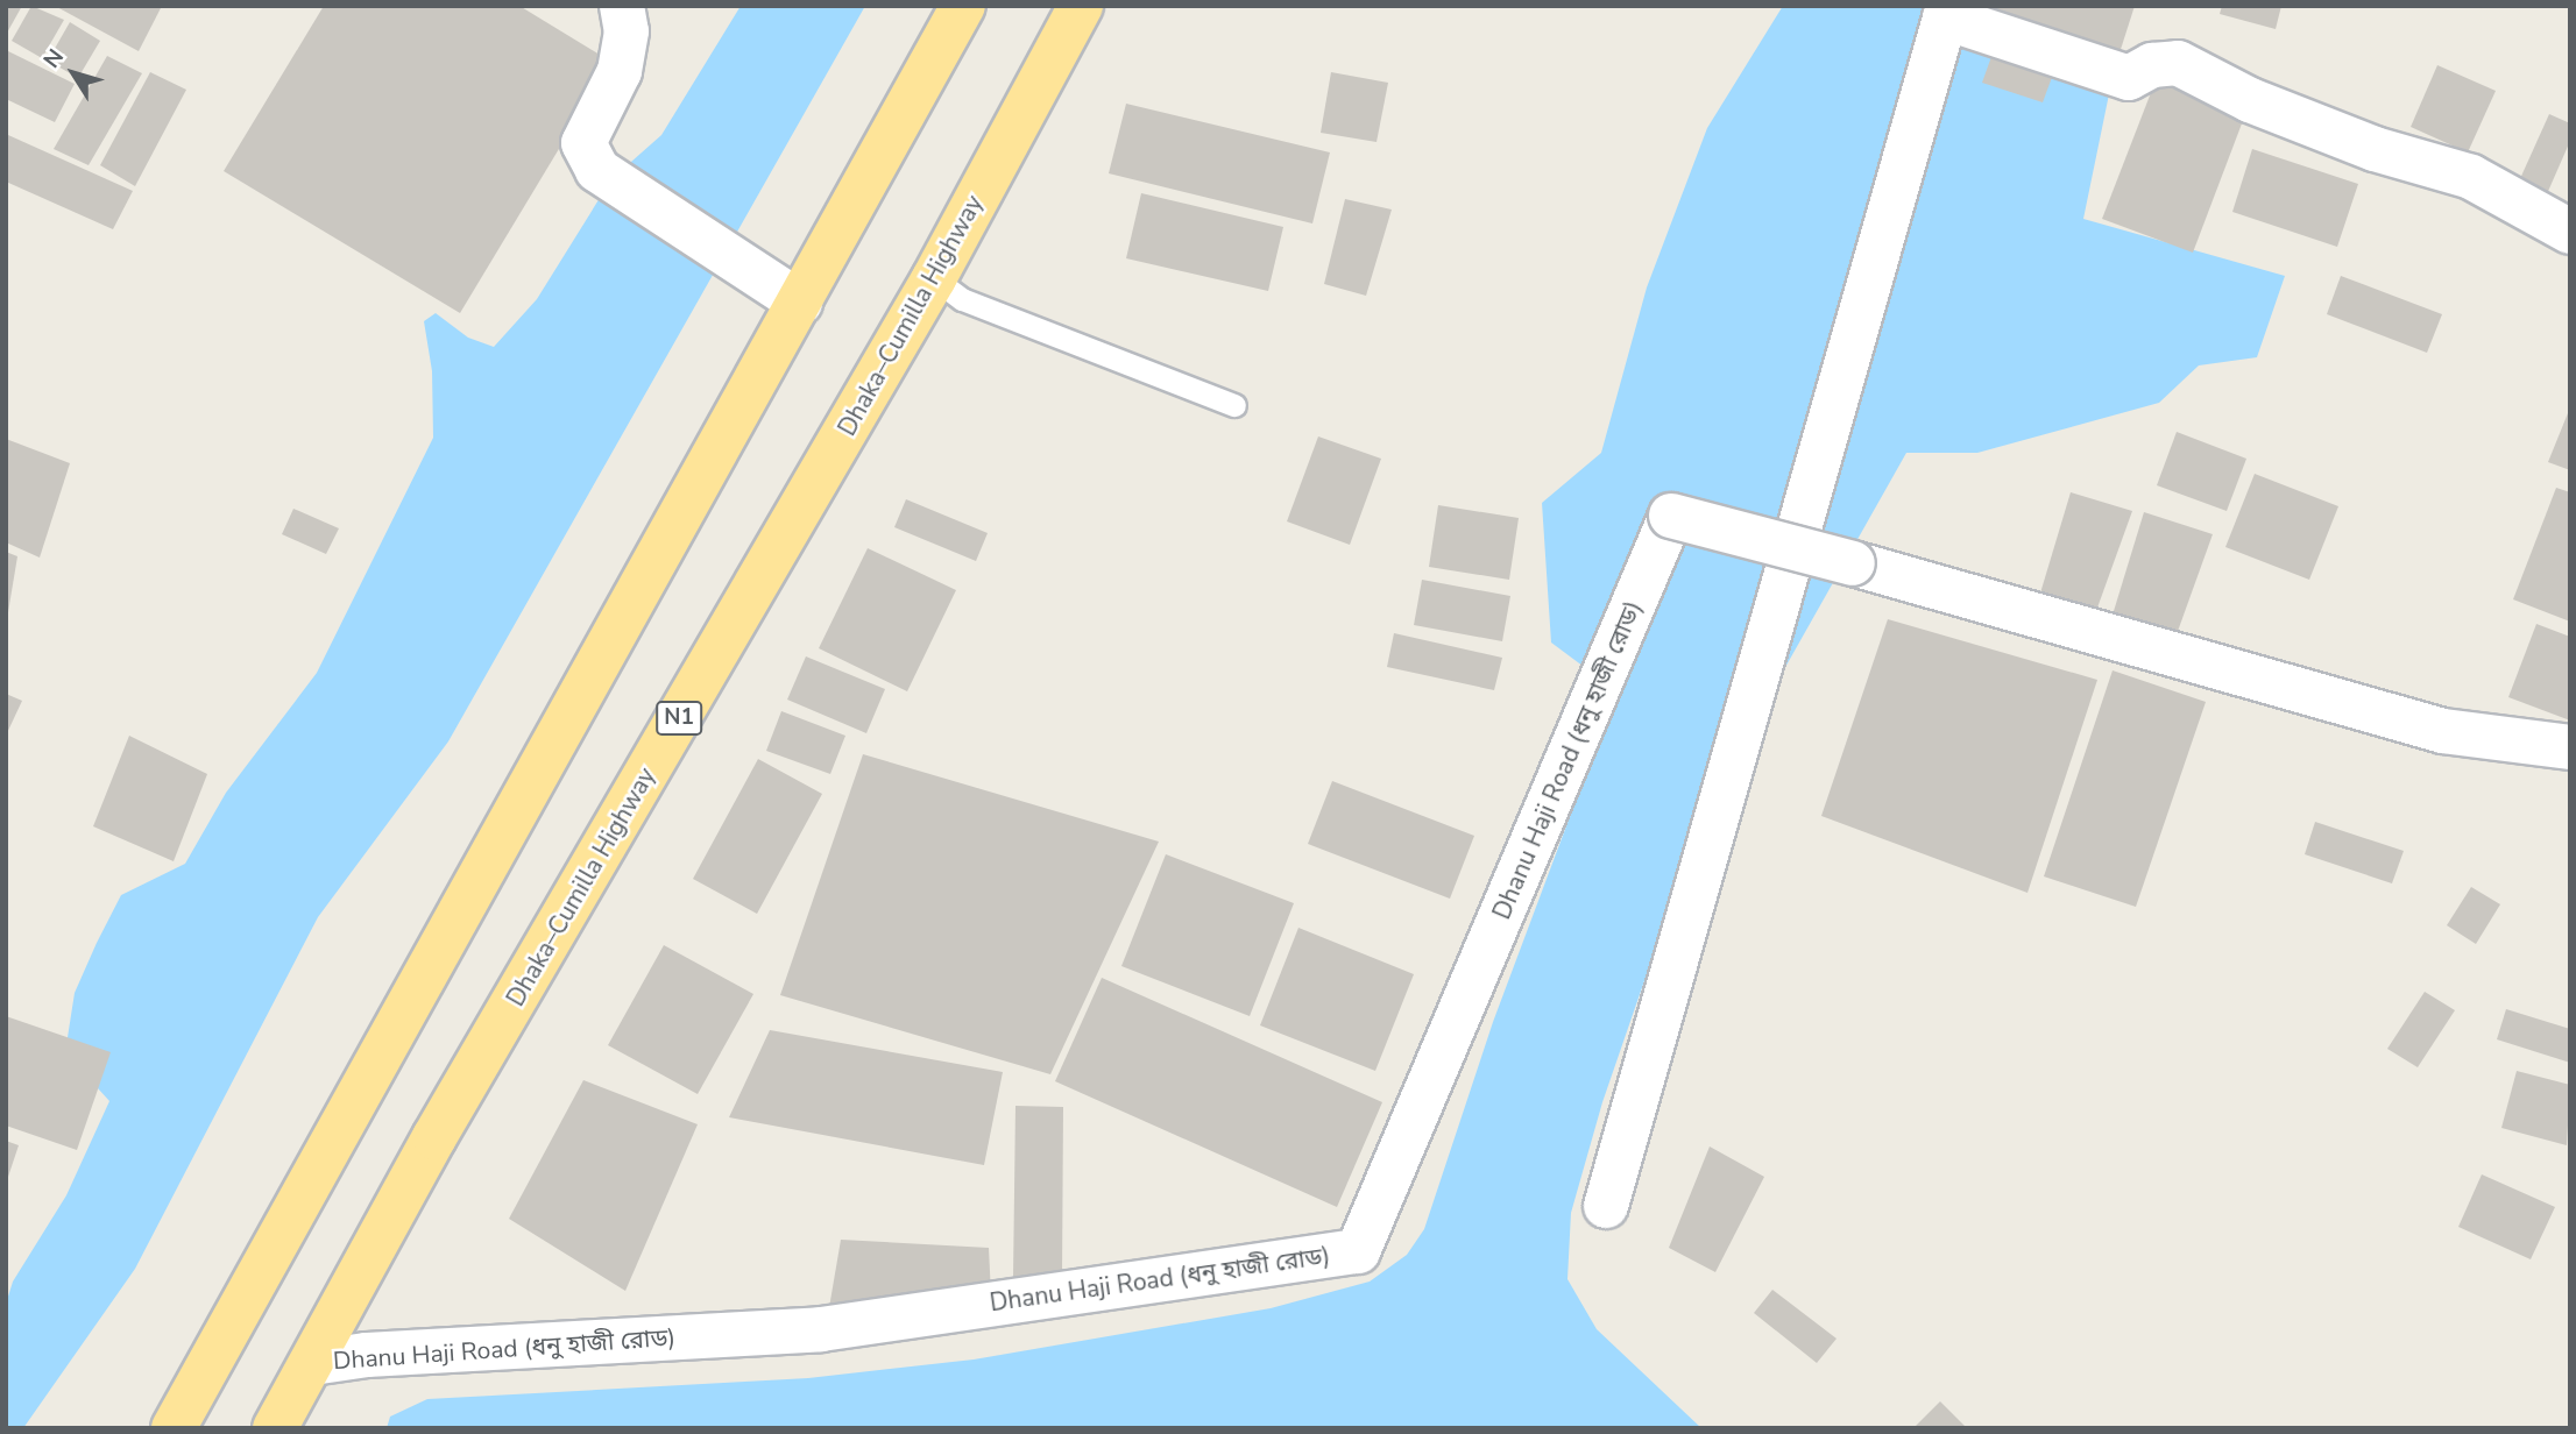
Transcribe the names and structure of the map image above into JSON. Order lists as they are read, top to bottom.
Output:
{
  "streets": {
    "highway": ["Dhaka–Cumilla Highway", "N1"],
    "street": ["Dhanu Haji Road (ধনু হাজী রোড)"]
  },
  "crossings": [
    ["Dhaka–Cumilla Highway", "Dhanu Haji Road (ধনু হাজী রোড)"]
  ],
  "north": "top left"
}
